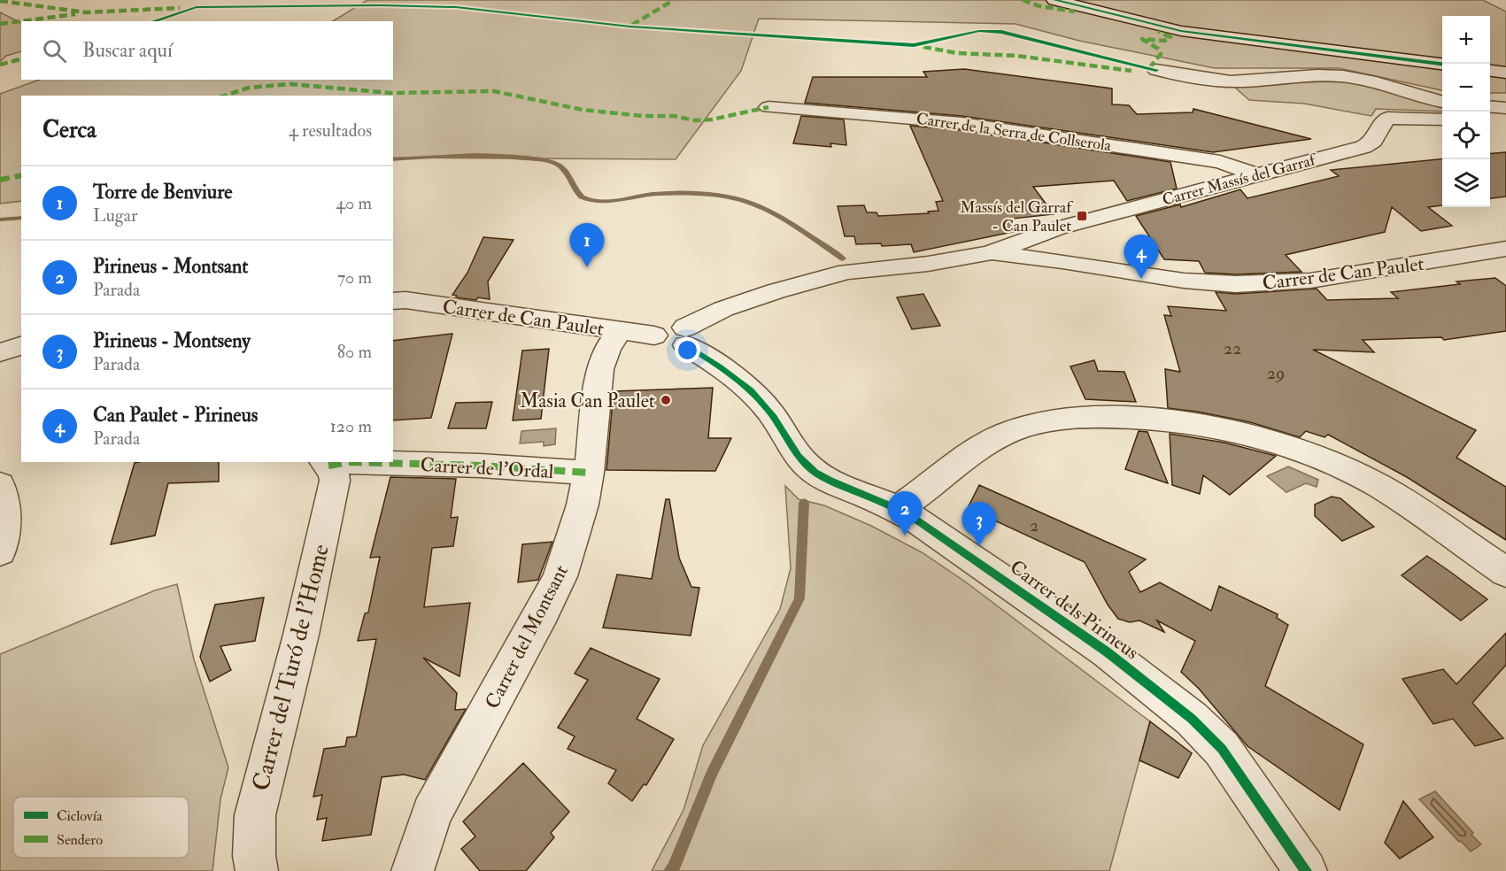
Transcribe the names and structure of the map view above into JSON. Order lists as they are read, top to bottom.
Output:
{
  "streets": {
    "street": [
      "Carrer de la Serra de Collserola",
      "Carrer Massís del Garraf",
      "Carrer de Can Paulet",
      "Carrer de l'Ordal",
      "Carrer dels Pirineus",
      "Carrer del Montsant",
      "Carrer del Turó de l'Home"
    ]
  },
  "crossings": [
    ["Carrer de la Serra de Collserola", "Carrer Massís del Garraf"],
    ["Carrer Massís del Garraf", "Carrer de Can Paulet"],
    ["Carrer de Can Paulet", "Carrer dels Pirineus"],
    ["Carrer de Can Paulet", "Carrer del Montsant"],
    ["Carrer de l'Ordal", "Carrer del Montsant"],
    ["Carrer de l'Ordal", "Carrer del Turó de l'Home"]
  ],
  "places": {
    "transit": ["Massís del Garraf - Can Paulet"],
    "other": ["Masia Can Paulet"]
  },
  "house_numbers": ["22", "29", "2"],
  "legend": ["Ciclovía", "Sendero"],
  "page": {
    "map_buttons": ["+", "−"],
    "search": "Buscar aquí",
    "heading": ["Cerca", "4 resultados"],
    "list": [
      {
        "mark": "1",
        "name": "Torre de Benviure",
        "note": "Lugar",
        "value": "40 m"
      },
      {
        "mark": "2",
        "name": "Pirineus - Montsant",
        "note": "Parada",
        "value": "70 m"
      },
      {
        "mark": "3",
        "name": "Pirineus - Montseny",
        "note": "Parada",
        "value": "80 m"
      },
      {
        "mark": "4",
        "name": "Can Paulet - Pirineus",
        "note": "Parada",
        "value": "120 m"
      }
    ],
    "pins": [
      "1",
      "4",
      "2",
      "3"
    ]
  }
}
